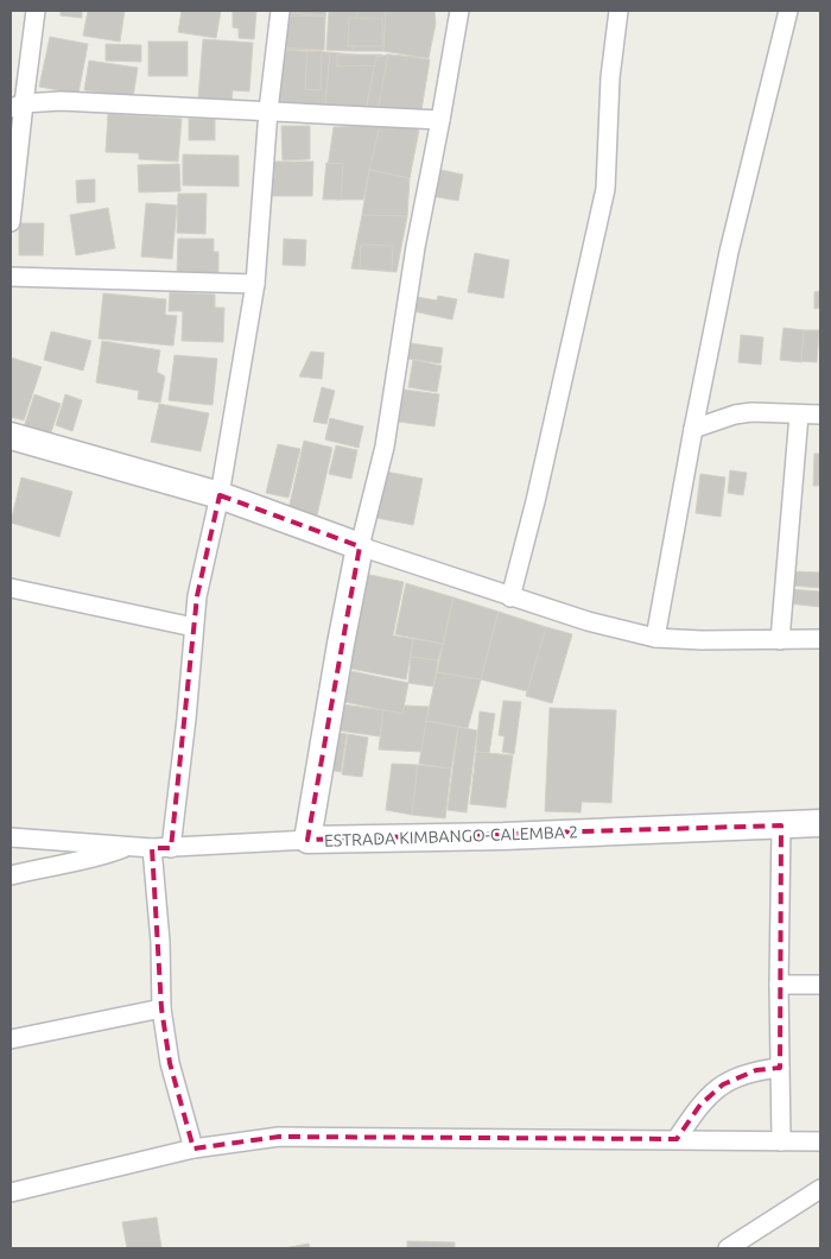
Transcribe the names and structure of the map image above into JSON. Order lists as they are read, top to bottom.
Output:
{
  "streets": {
    "main road": ["ESTRADA KIMBANGO-CALEMBA 2"]
  }
}
